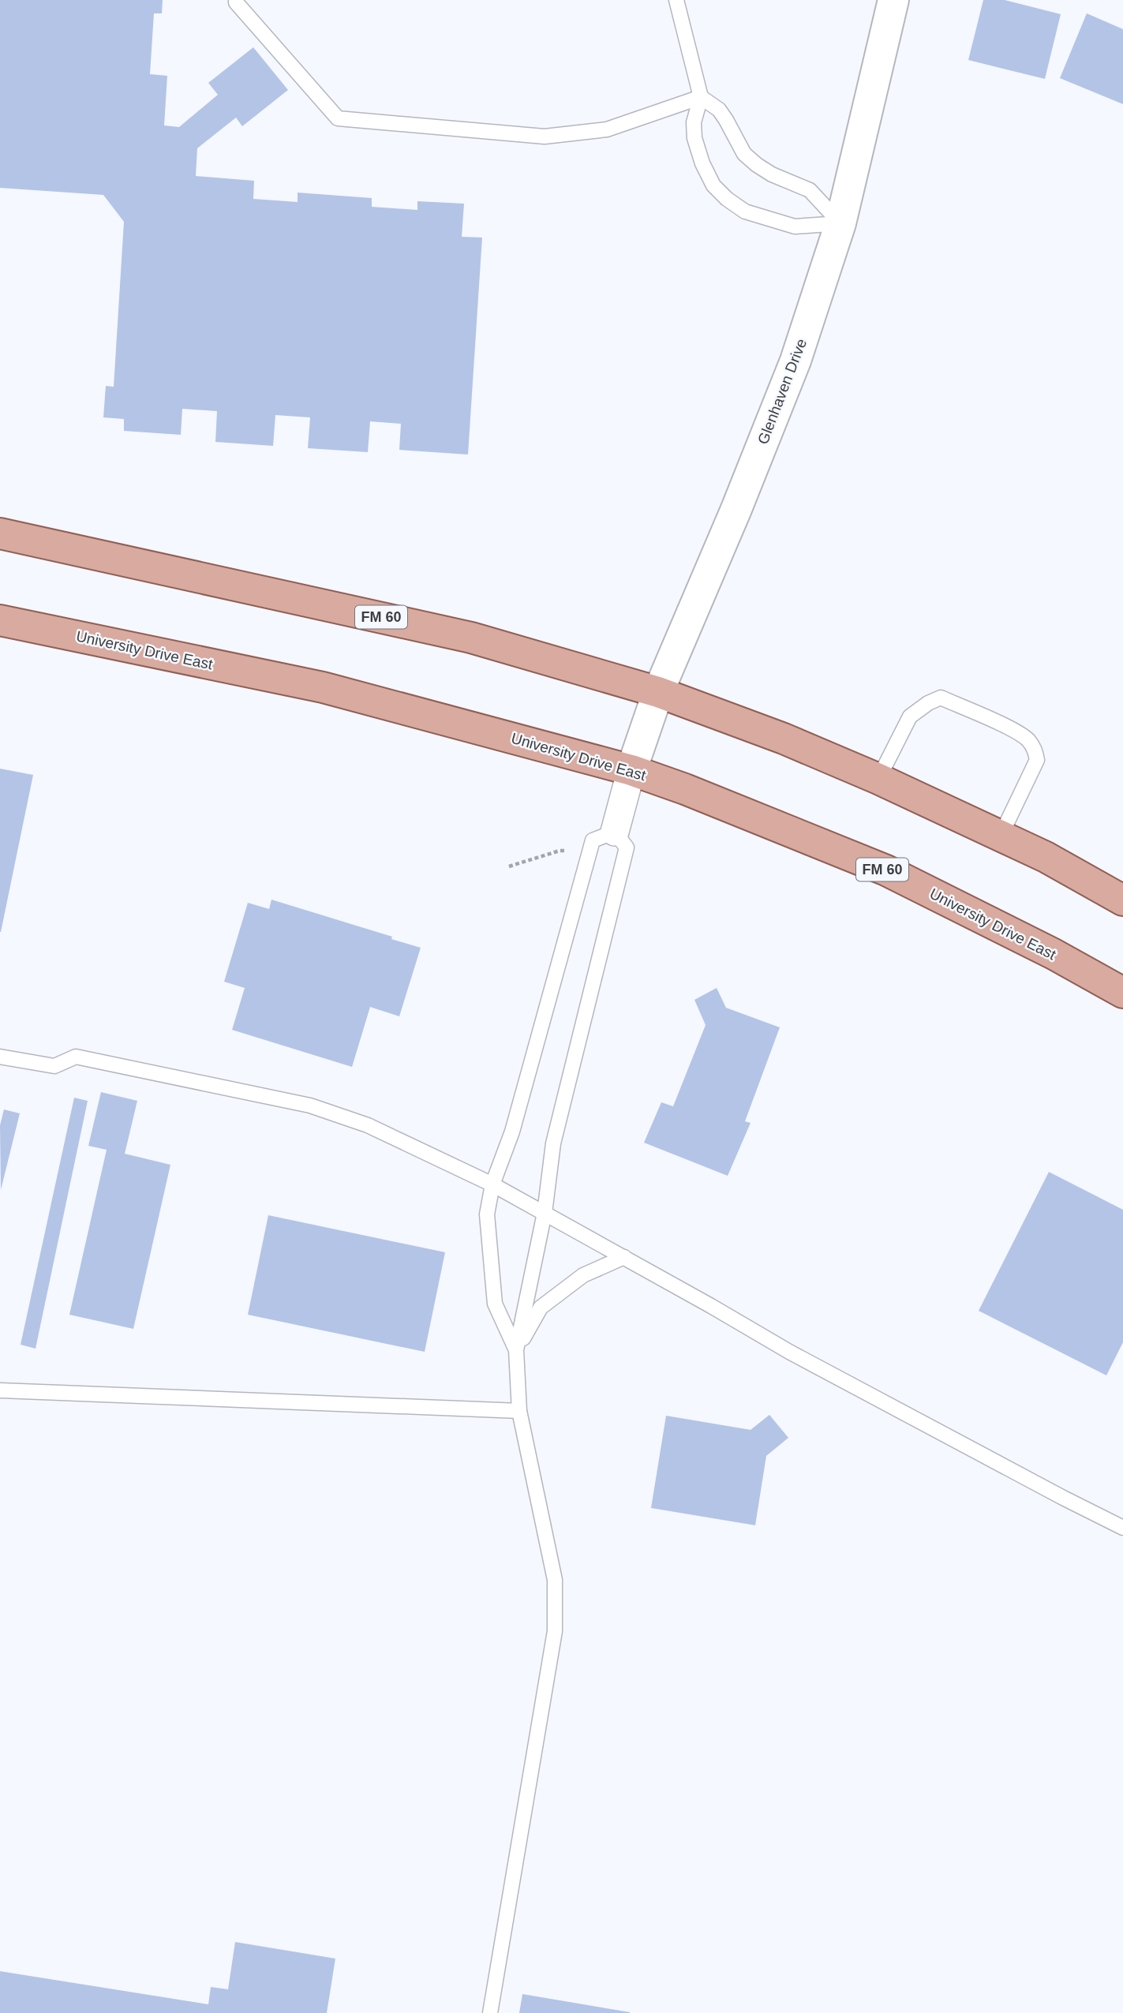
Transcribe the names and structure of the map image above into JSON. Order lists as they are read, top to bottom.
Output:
{
  "streets": {
    "main road": ["FM 60", "University Drive East"],
    "street": ["Glenhaven Drive"]
  },
  "crossings": [
    ["Glenhaven Drive", "FM 60"],
    ["Glenhaven Drive", "University Drive East"]
  ]
}
